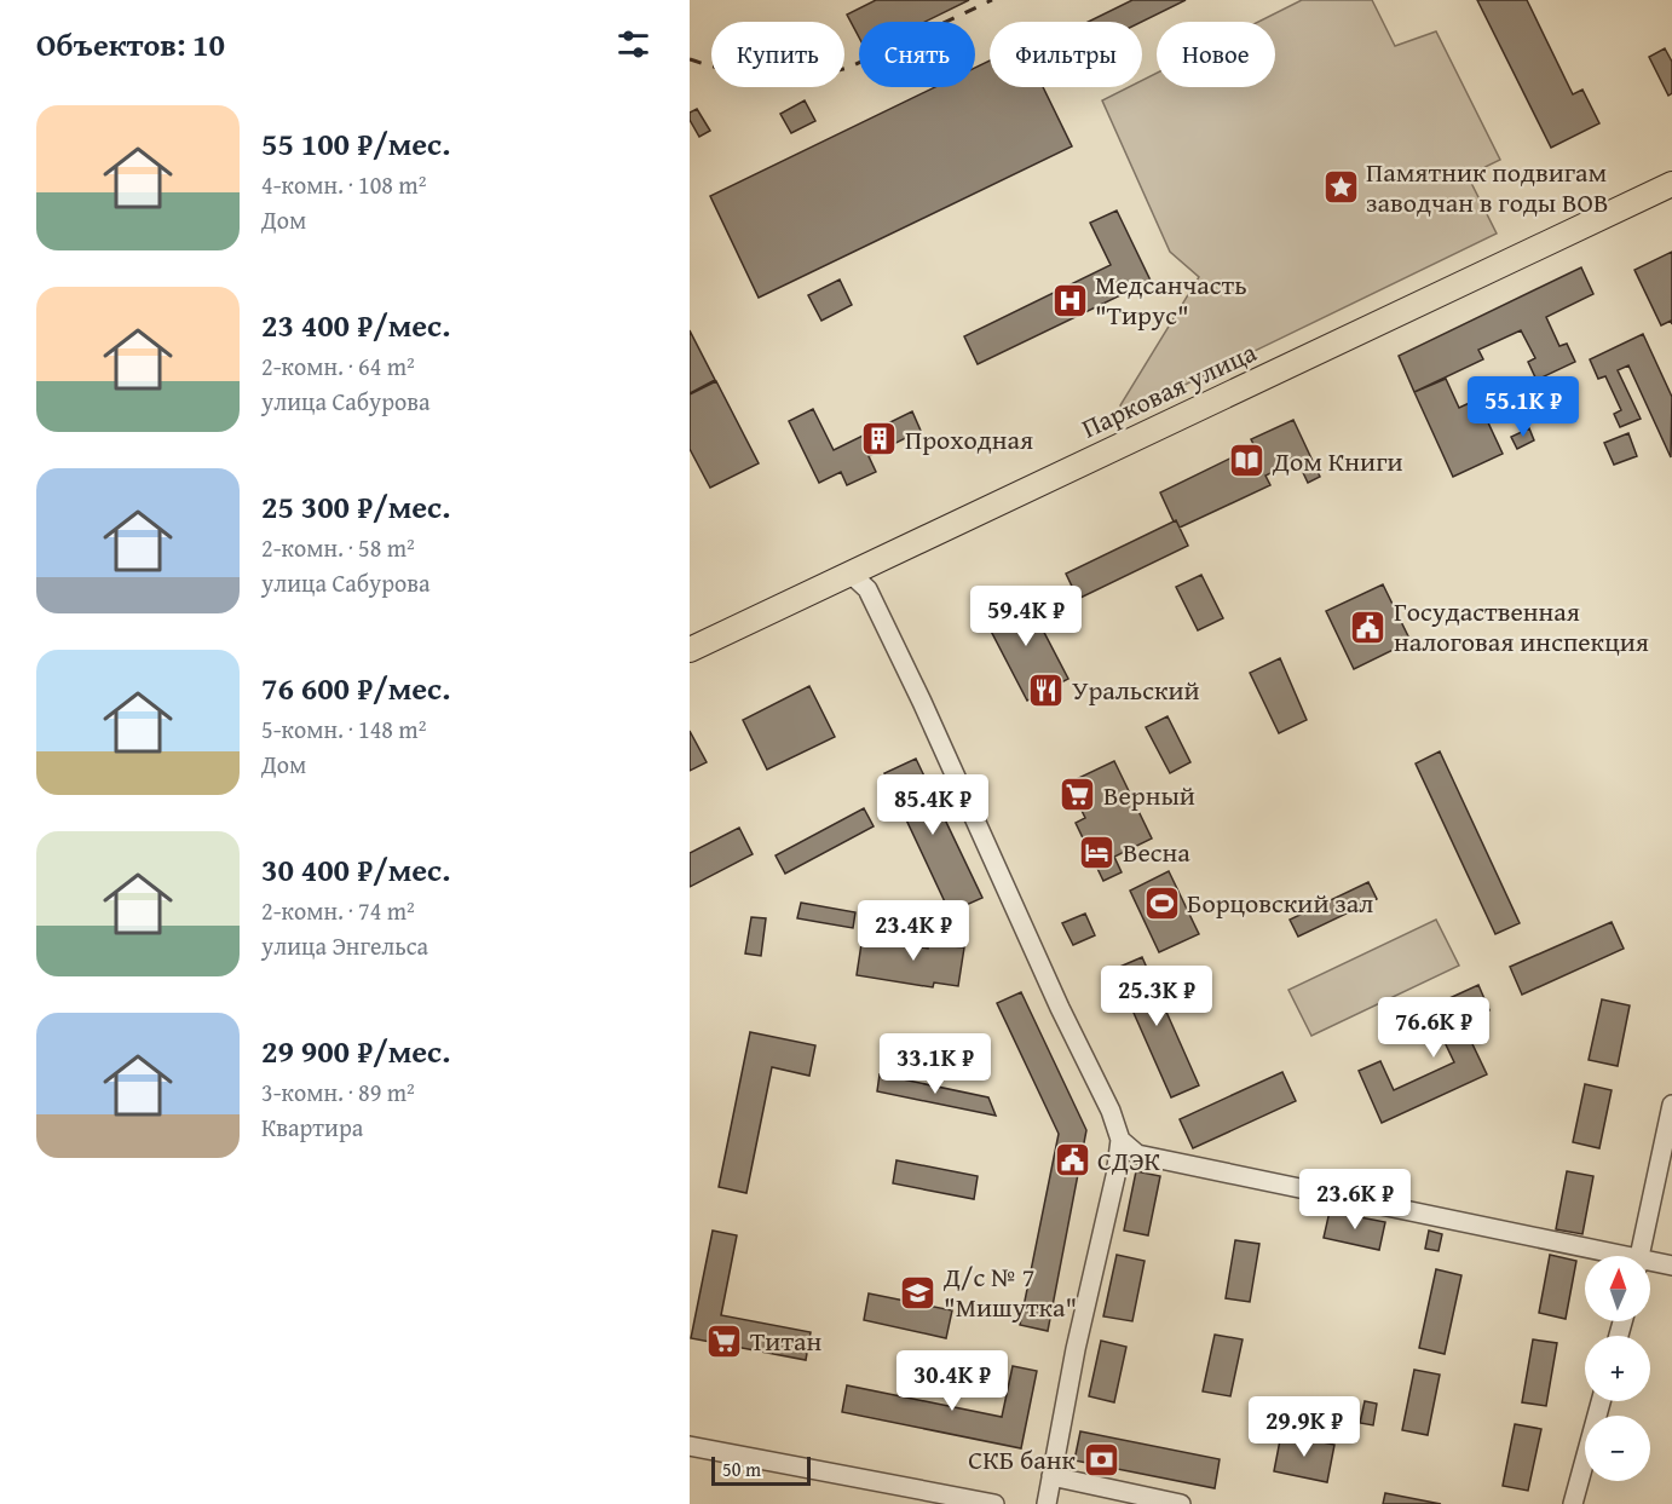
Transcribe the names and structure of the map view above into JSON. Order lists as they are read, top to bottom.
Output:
{
  "streets": {
    "main road": ["Парковая улица"]
  },
  "places": {
    "place": ["Памятник подвигам заводчан в годы ВОВ"],
    "hospital": ["Медсанчасть \"Тирус\""],
    "building": ["Проходная"],
    "library": ["Дом Книги"],
    "public building": ["Госудаственная налоговая инспекция", "СДЭК"],
    "restaurant": ["Уральский"],
    "supermarket": ["Верный", "Титан"],
    "hotel": ["Весна"],
    "sports": ["Борцовский зал"],
    "school or university": ["Д/с № 7 \"Мишутка\""],
    "bank": ["СКБ банк"]
  },
  "scale_bar": "50 m",
  "north": "top",
  "page": {
    "heading": "Объектов: 10",
    "chip": [
      "Купить",
      "Снять",
      "Фильтры",
      "Новое"
    ],
    "list": [
      {
        "name": "55 100 ₽/мес.",
        "note": "4-комн. · 108 m² · Дом"
      },
      {
        "name": "23 400 ₽/мес.",
        "note": "2-комн. · 64 m² · улица Сабурова"
      },
      {
        "name": "25 300 ₽/мес.",
        "note": "2-комн. · 58 m² · улица Сабурова"
      },
      {
        "name": "76 600 ₽/мес.",
        "note": "5-комн. · 148 m² · Дом"
      },
      {
        "name": "30 400 ₽/мес.",
        "note": "2-комн. · 74 m² · улица Энгельса"
      },
      {
        "name": "29 900 ₽/мес.",
        "note": "3-комн. · 89 m² · Квартира"
      }
    ],
    "price": [
      "55.1K ₽",
      "59.4K ₽",
      "85.4K ₽",
      "23.4K ₽",
      "25.3K ₽",
      "76.6K ₽",
      "33.1K ₽",
      "23.6K ₽",
      "30.4K ₽",
      "29.9K ₽"
    ],
    "map_buttons": ["+", "−"],
    "scale": "50 m"
  }
}
